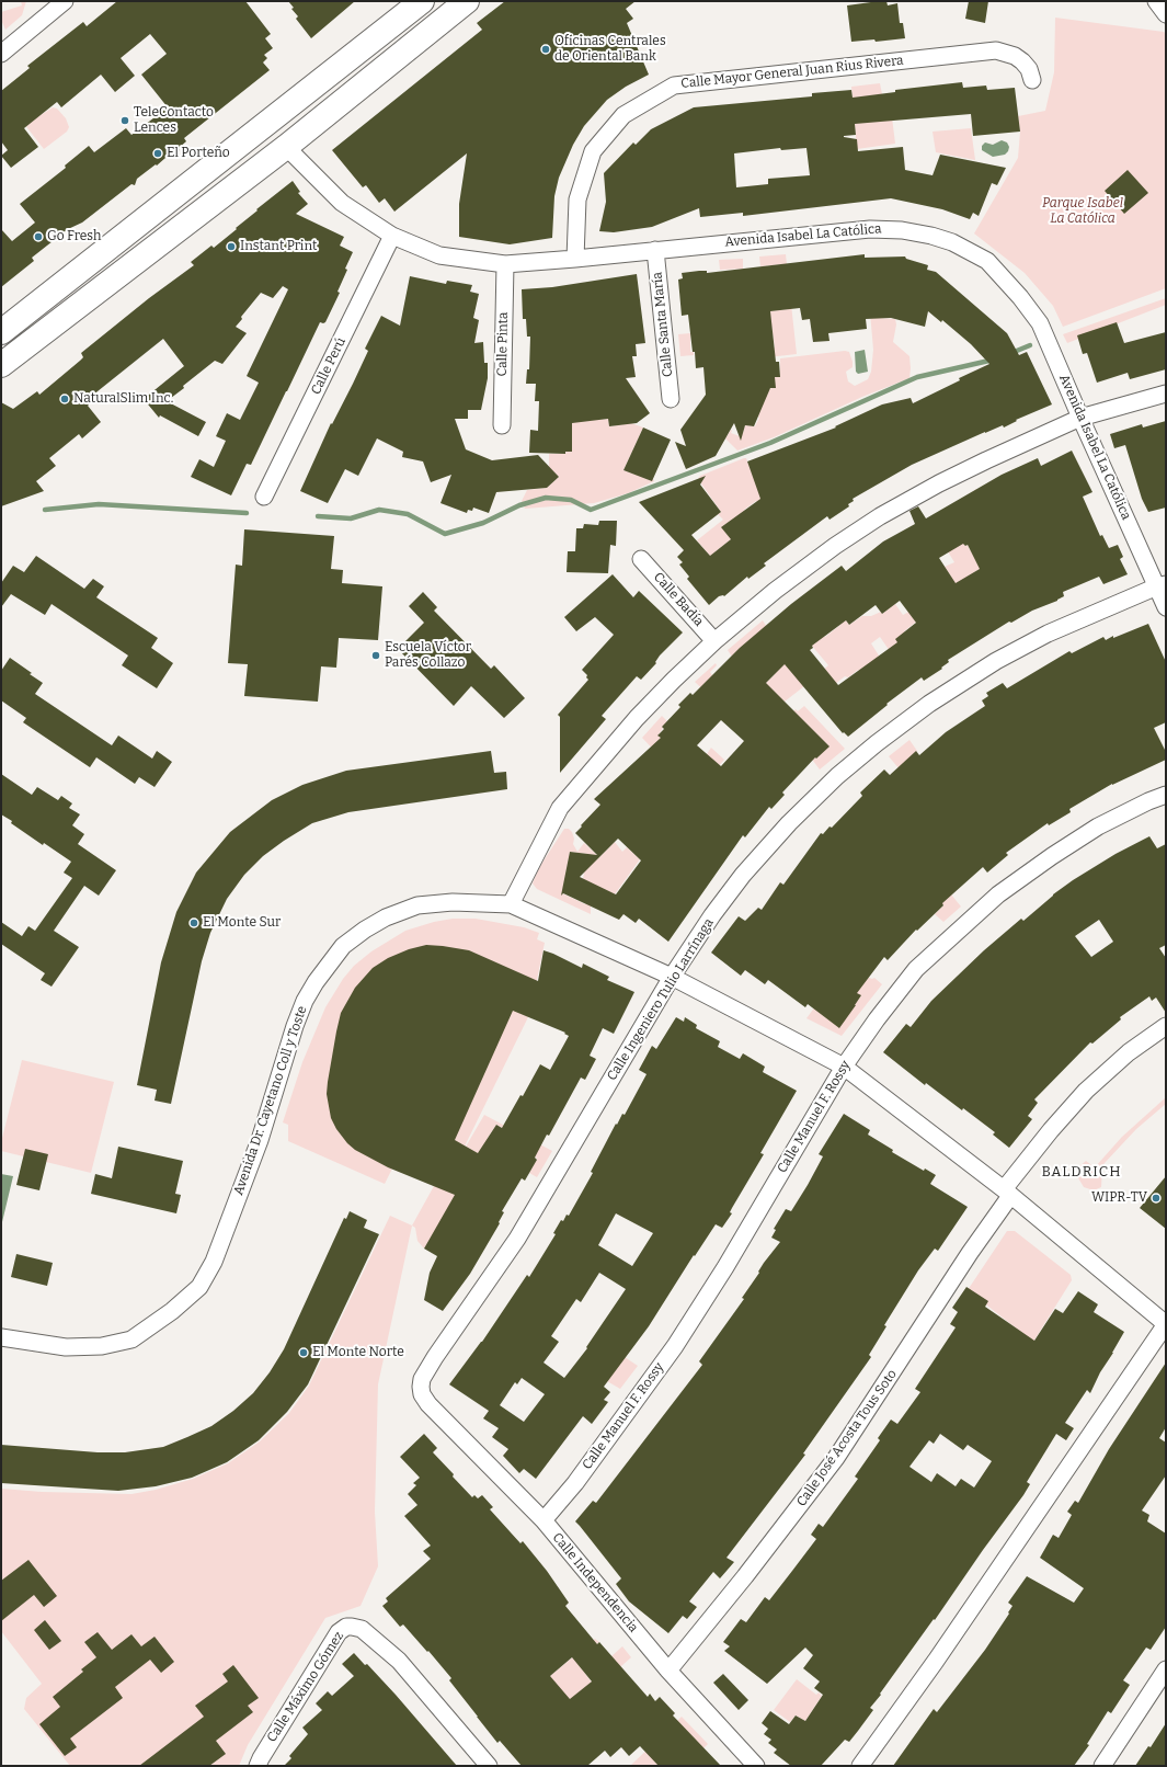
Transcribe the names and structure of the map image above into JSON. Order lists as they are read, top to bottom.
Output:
{
  "streets": {
    "street": [
      "Calle Mayor General Juan Rius Rivera",
      "Avenida Isabel La Católica",
      "Calle Santa María",
      "Calle Pinta",
      "Calle Perú",
      "Calle Badía",
      "Calle Ingeniero Tulio Larrínaga",
      "Avenida Dr. Cayetano Coll y Toste",
      "Calle Manuel F. Rossy",
      "Calle José Acosta Tous Soto",
      "Calle Independencia",
      "Calle Máximo Gómez"
    ]
  },
  "crossings": [
    ["Calle Mayor General Juan Rius Rivera", "Avenida Isabel La Católica"],
    ["Avenida Isabel La Católica", "Calle Santa María"],
    ["Avenida Isabel La Católica", "Calle Pinta"],
    ["Avenida Isabel La Católica", "Calle Perú"],
    ["Avenida Isabel La Católica", "Calle Ingeniero Tulio Larrínaga"],
    ["Calle Ingeniero Tulio Larrínaga", "Calle Independencia"],
    ["Calle Manuel F. Rossy", "Calle Independencia"],
    ["Calle José Acosta Tous Soto", "Calle Independencia"]
  ],
  "districts": ["BALDRICH"],
  "parks": ["Parque Isabel La Católica"],
  "places": [
    "Oficinas Centrales de Oriental Bank",
    "TeleContacto Lences",
    "El Porteño",
    "Go Fresh",
    "Instant Print",
    "NaturalSlim Inc.",
    "Escuela Víctor Parés Collazo",
    "El Monte Sur",
    "WIPR-TV",
    "El Monte Norte"
  ]
}
